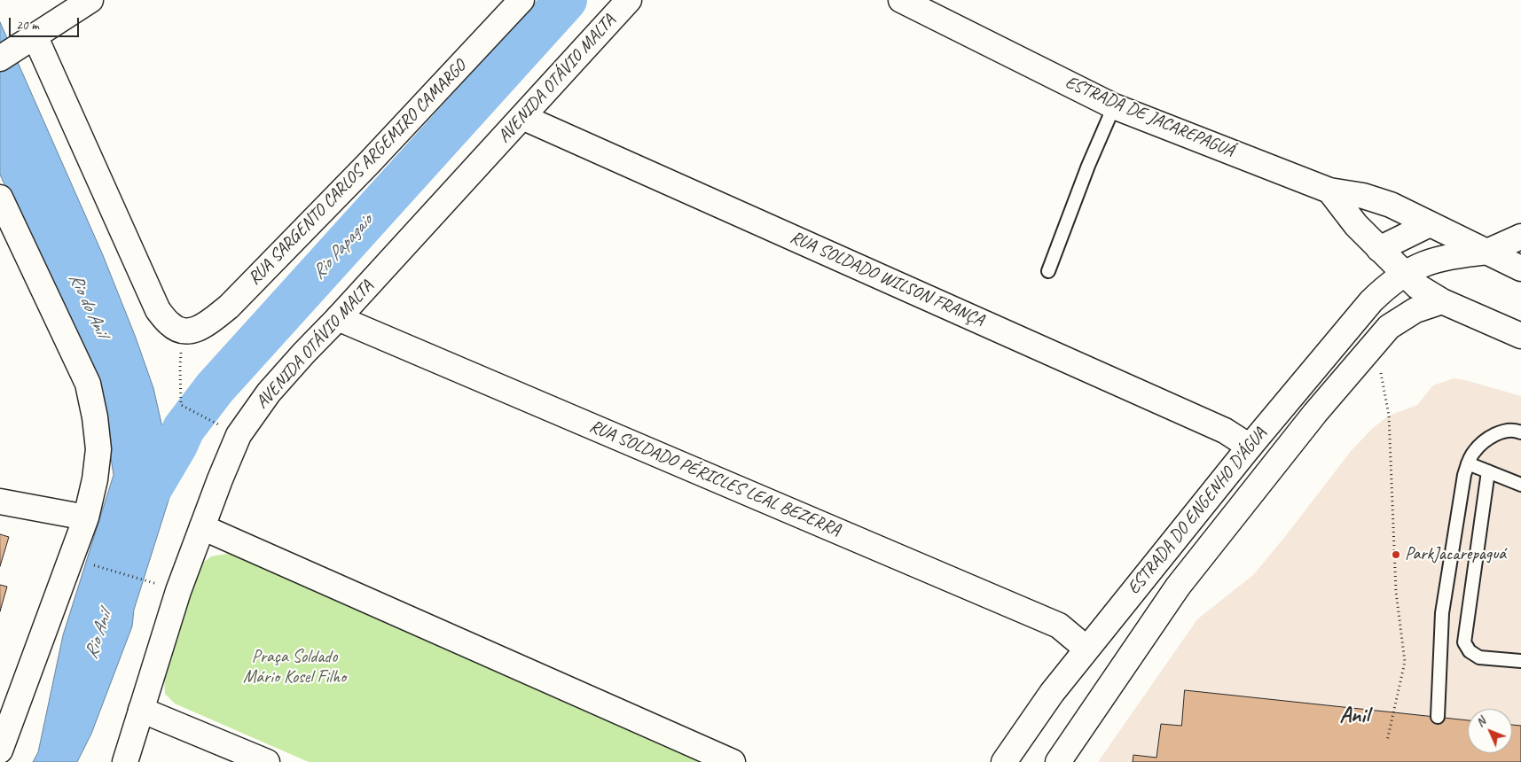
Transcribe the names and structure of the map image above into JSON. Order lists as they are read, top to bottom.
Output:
{
  "streets": {
    "street": [
      "AVENIDA OTÁVIO MALTA",
      "ESTRADA DE JACAREPAGUÁ",
      "RUA SARGENTO CARLOS ARGEMIRO CAMARGO",
      "RUA SOLDADO WILSON FRANÇA",
      "RUA SOLDADO PÉRICLES LEAL BEZERRA",
      "ESTRADA DO ENGENHO D'ÁGUA"
    ]
  },
  "crossings": [
    ["AVENIDA OTÁVIO MALTA", "RUA SOLDADO WILSON FRANÇA"],
    ["AVENIDA OTÁVIO MALTA", "RUA SOLDADO PÉRICLES LEAL BEZERRA"],
    ["ESTRADA DE JACAREPAGUÁ", "ESTRADA DO ENGENHO D'ÁGUA"],
    ["RUA SOLDADO WILSON FRANÇA", "ESTRADA DO ENGENHO D'ÁGUA"],
    ["RUA SOLDADO PÉRICLES LEAL BEZERRA", "ESTRADA DO ENGENHO D'ÁGUA"]
  ],
  "districts": ["Anil"],
  "water": ["Rio Papagaio", "Rio do Anil", "Rio Anil"],
  "parks": ["Praça Soldado Mário Kosel Filho"],
  "places": ["ParkJacarepaguá"],
  "scale_bar": "20 m",
  "north": "top left"
}
